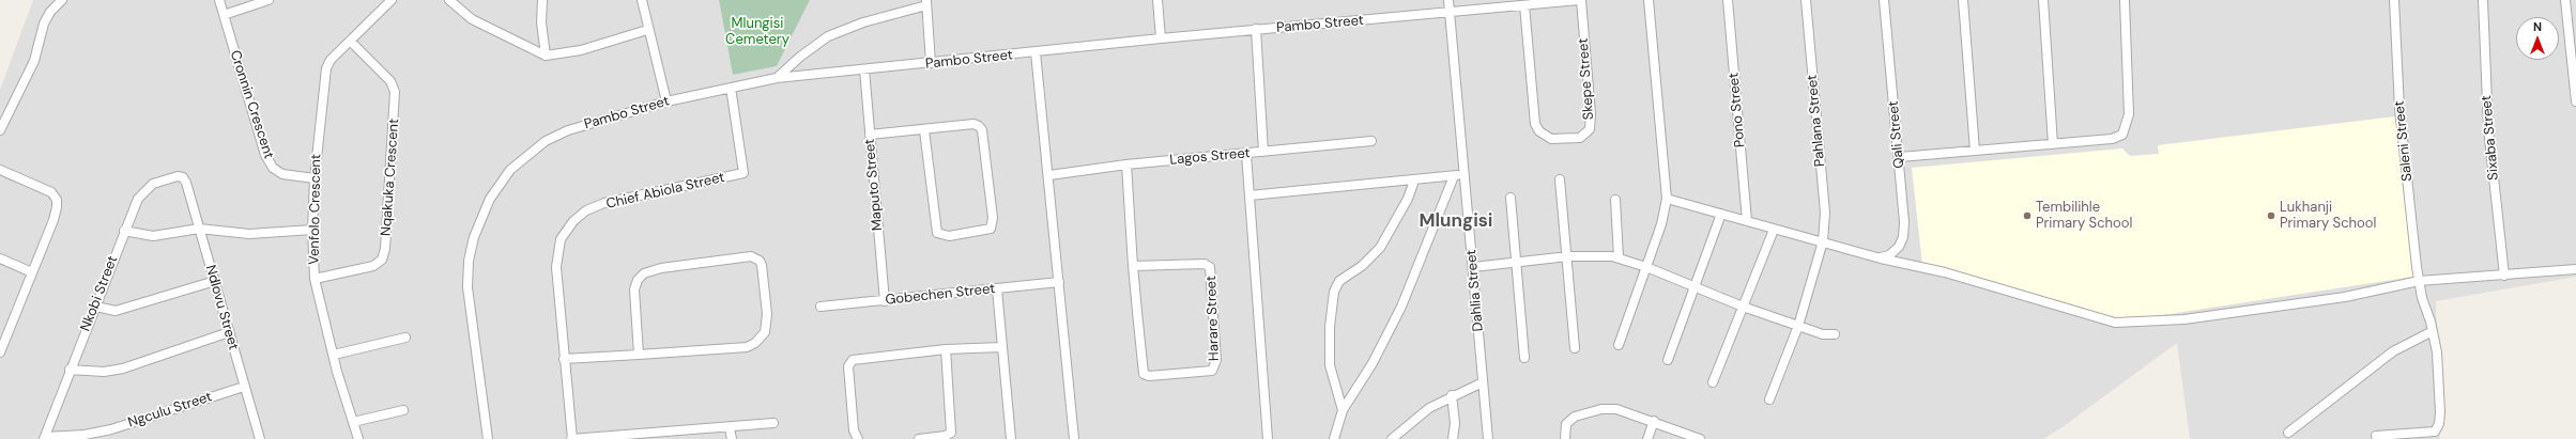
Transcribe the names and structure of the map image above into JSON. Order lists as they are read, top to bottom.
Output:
{
  "streets": {
    "street": [
      "Pambo Street",
      "Skepe Street",
      "Cronnin Crescent",
      "Pono Street",
      "Pahlana Street",
      "Qali Street",
      "Sixaba Street",
      "Saleni Street",
      "Lagos Street",
      "Nqakuka Crescent",
      "Maputo Street",
      "Chief Abiola Street",
      "Venfolo Crescent",
      "Dahlia Street",
      "Nkobi Street",
      "Gobechen Street",
      "Ndlovu Street",
      "Harare Street",
      "Ngculu Street"
    ]
  },
  "crossings": [
    ["Pambo Street", "Skepe Street"],
    ["Pambo Street", "Maputo Street"],
    ["Pambo Street", "Chief Abiola Street"],
    ["Pambo Street", "Dahlia Street"],
    ["Cronnin Crescent", "Venfolo Crescent"],
    ["Lagos Street", "Harare Street"],
    ["Nqakuka Crescent", "Venfolo Crescent"],
    ["Maputo Street", "Gobechen Street"],
    ["Nkobi Street", "Ndlovu Street"],
    ["Nkobi Street", "Ngculu Street"],
    ["Ndlovu Street", "Ngculu Street"]
  ],
  "districts": ["Mlungisi"],
  "parks": ["Mlungisi Cemetery"],
  "places": ["Tembilihle Primary School", "Lukhanji Primary School"],
  "north": "top"
}
